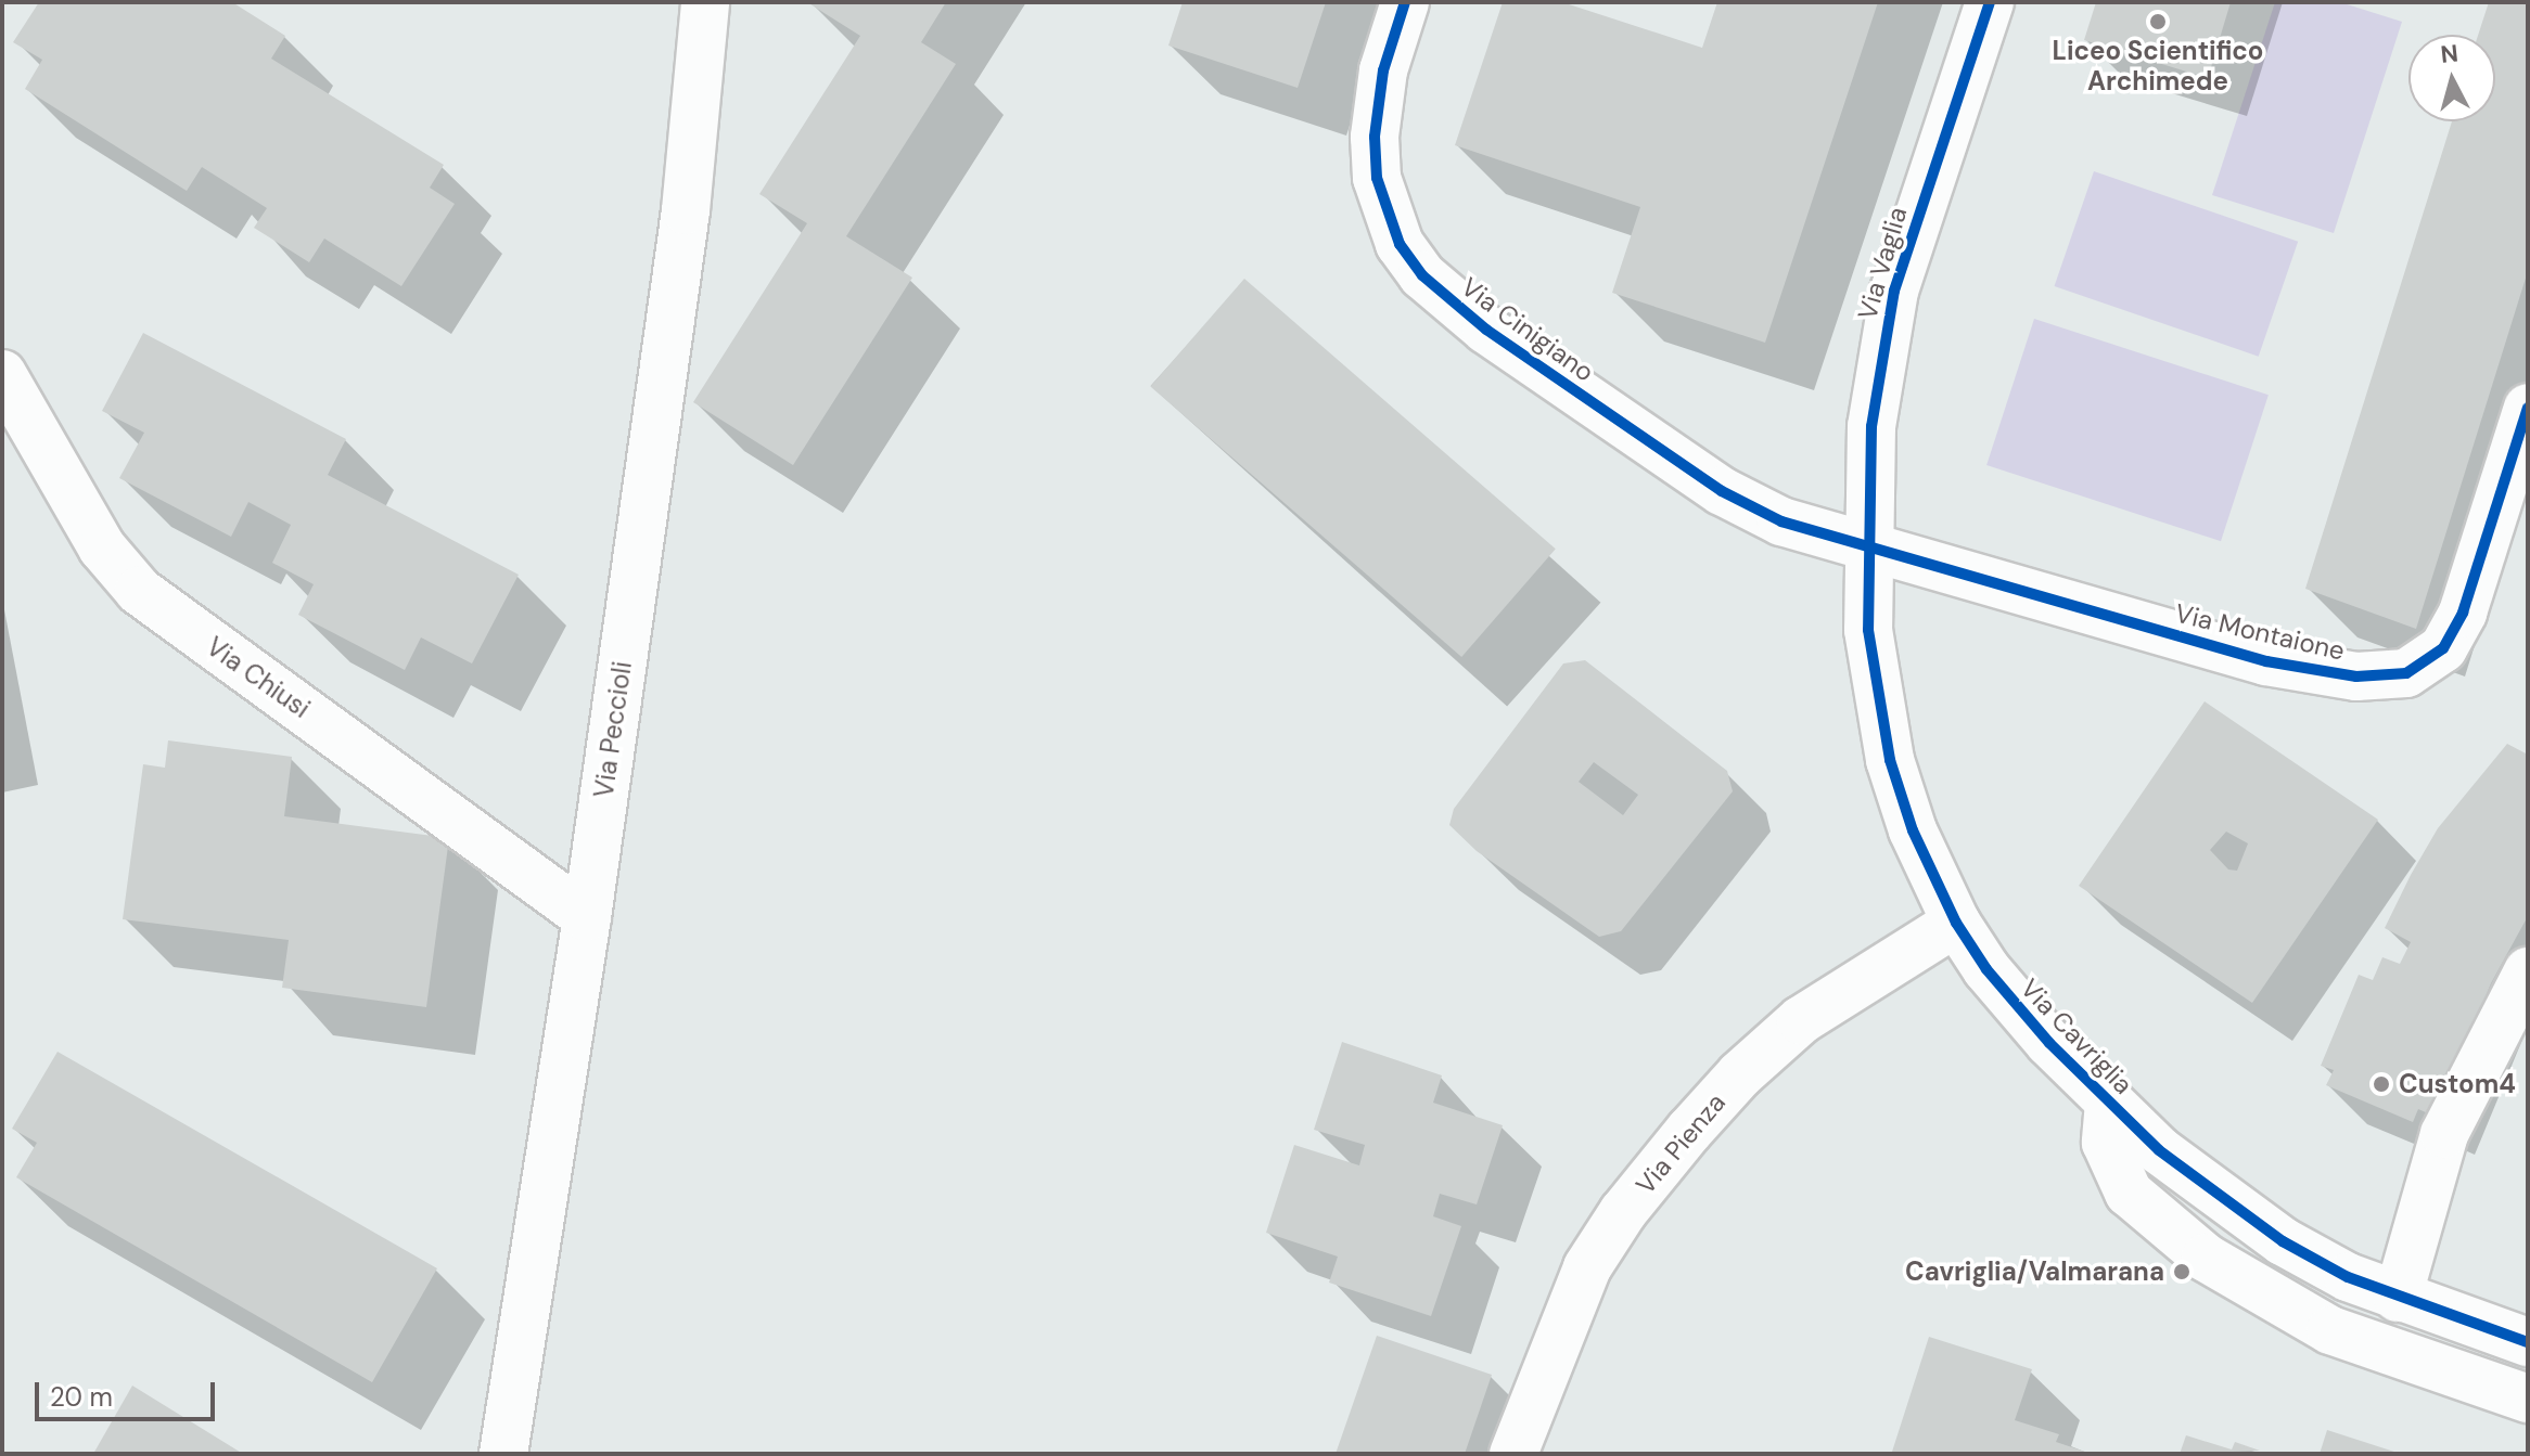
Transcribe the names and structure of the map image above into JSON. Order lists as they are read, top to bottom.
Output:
{
  "streets": {
    "street": [
      "Via Vaglia",
      "Via Cinigiano",
      "Via Montaione",
      "Via Chiusi",
      "Via Peccioli",
      "Via Cavriglia",
      "Via Pienza"
    ]
  },
  "crossings": [
    ["Via Vaglia", "Via Cinigiano"],
    ["Via Vaglia", "Via Montaione"],
    ["Via Vaglia", "Via Cavriglia"],
    ["Via Cinigiano", "Via Montaione"],
    ["Via Cinigiano", "Via Cavriglia"],
    ["Via Montaione", "Via Cavriglia"],
    ["Via Chiusi", "Via Peccioli"],
    ["Via Cavriglia", "Via Pienza"]
  ],
  "places": ["Liceo Scientifico Archimede", "Custom4", "Cavriglia/Valmarana"],
  "scale_bar": "20 m",
  "north": "top"
}
